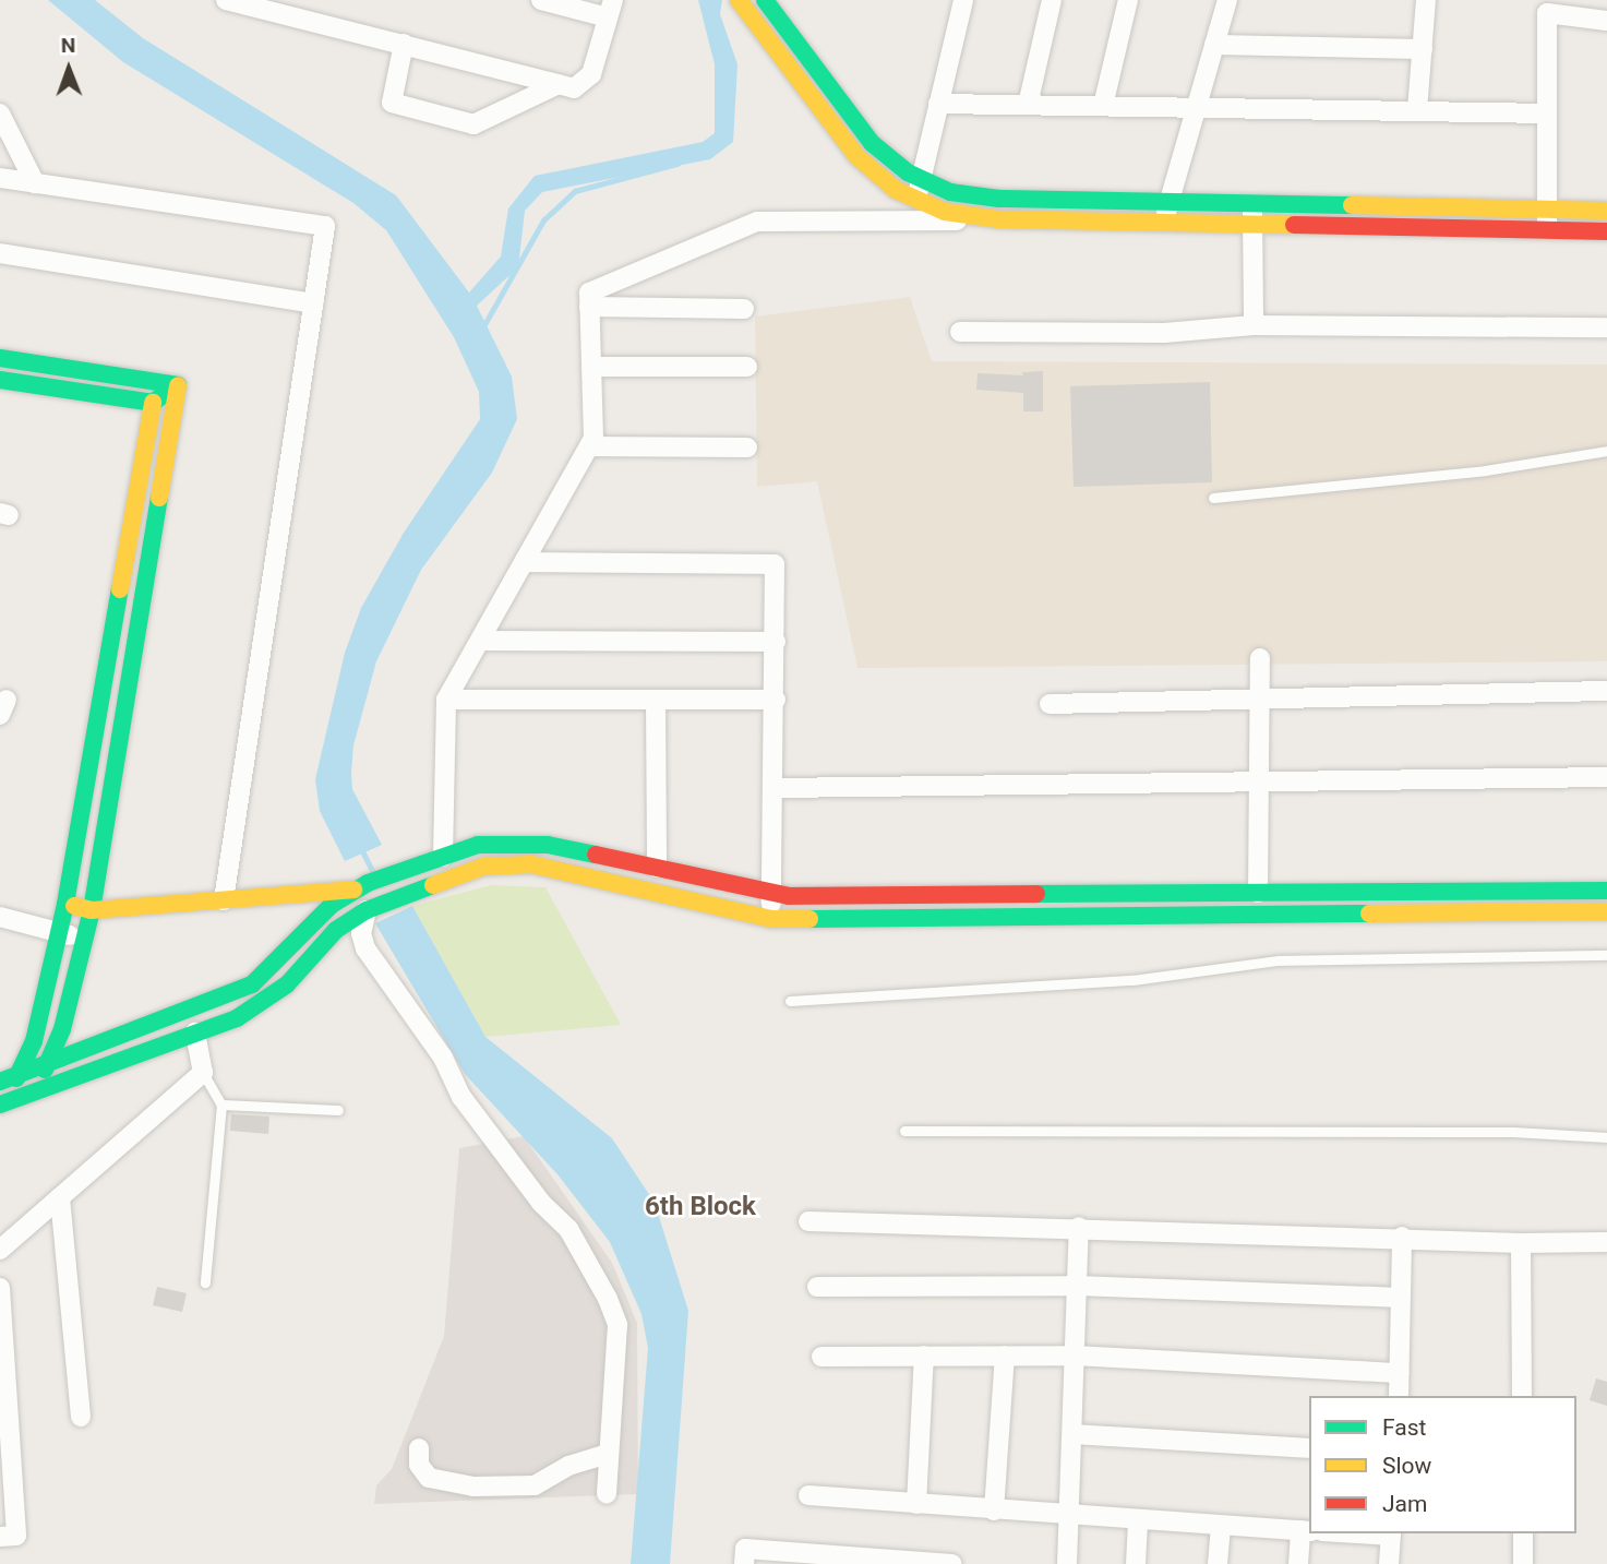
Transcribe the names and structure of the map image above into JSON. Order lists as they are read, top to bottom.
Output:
{
  "districts": ["6th Block"],
  "legend": ["Fast", "Slow", "Jam"],
  "north": "top"
}
